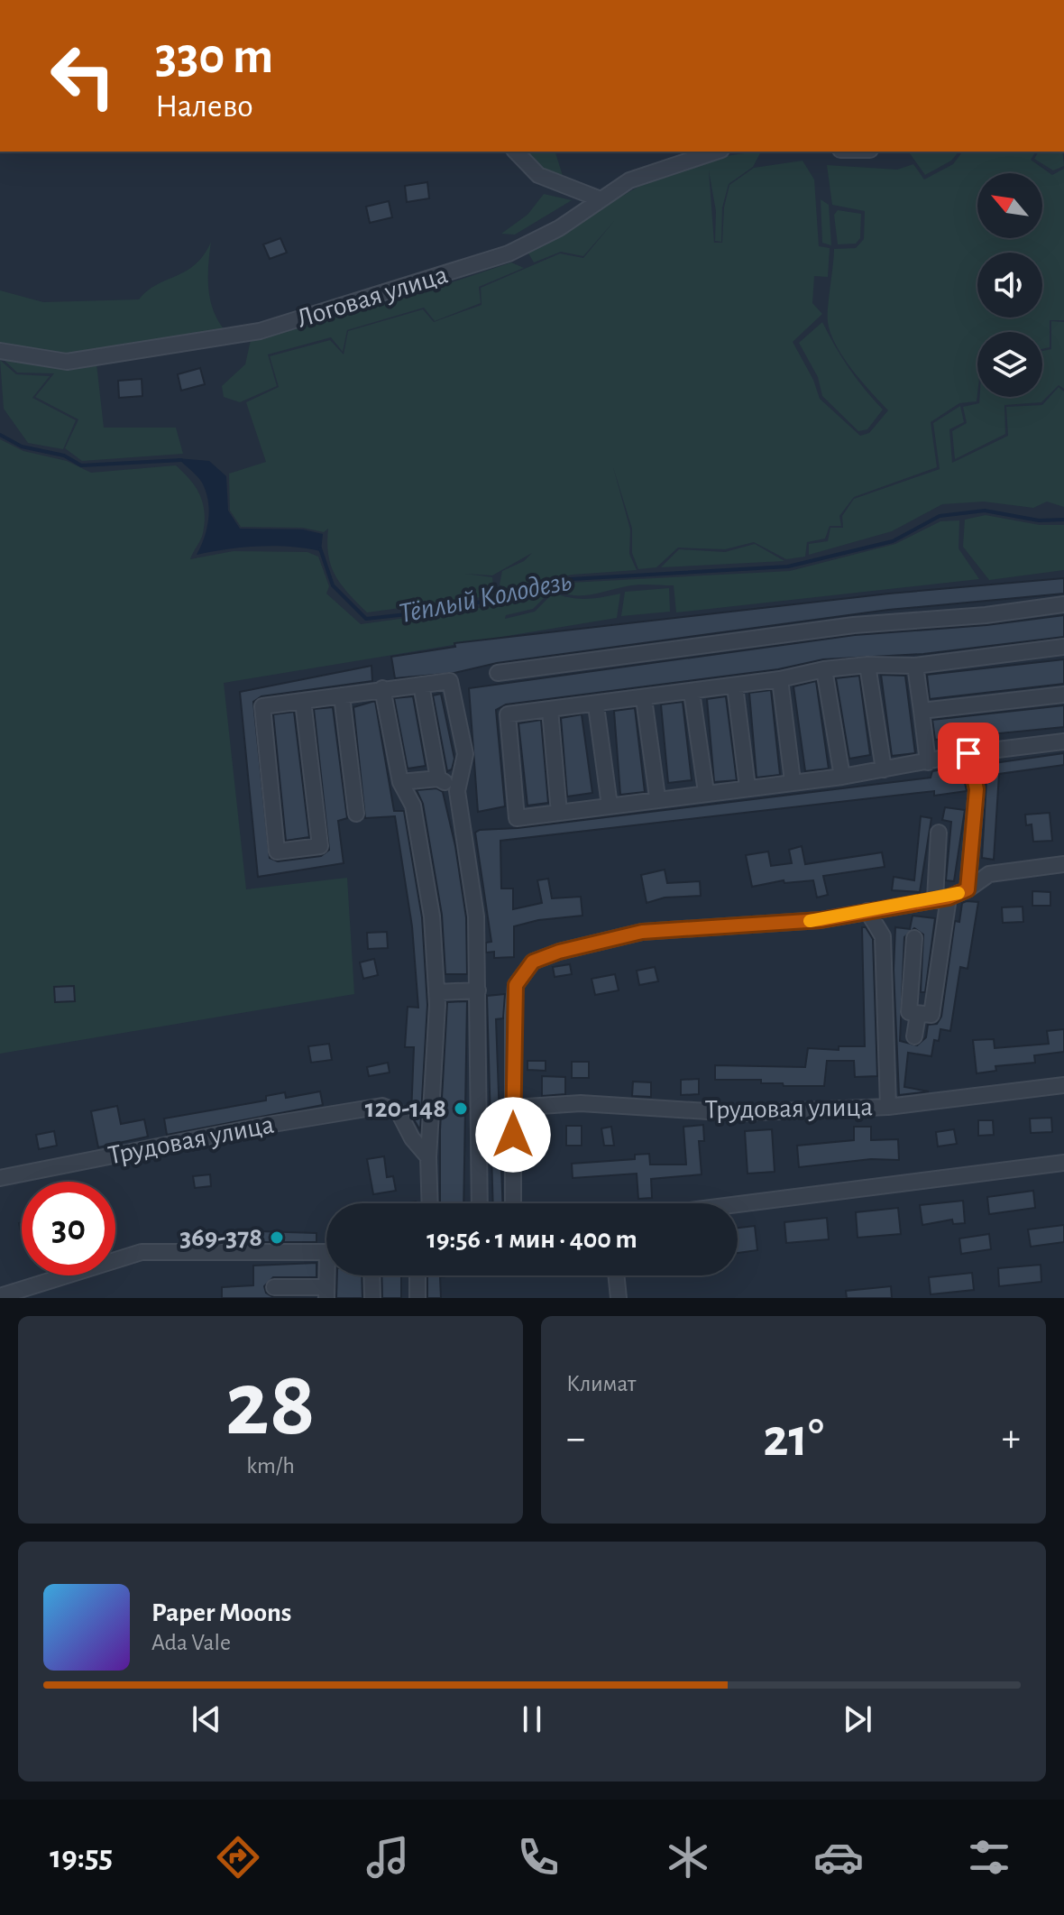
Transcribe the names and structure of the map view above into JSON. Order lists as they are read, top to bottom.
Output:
{
  "streets": {
    "street": ["Логовая улица", "Трудовая улица"]
  },
  "water": ["Тёплый Колодезь"],
  "places": ["120-148", "369-378"],
  "north": "top left",
  "page": {
    "turn": ["330 m", "Налево"],
    "limit": "30",
    "trip": "19:56 · 1 мин · 400 m",
    "tile": [
      ["28", "km/h"],
      "Климат"
    ],
    "heat": ["−", "21°", "+"],
    "song": ["Paper Moons", "Ada Vale"],
    "tabs": "19:55"
  }
}
